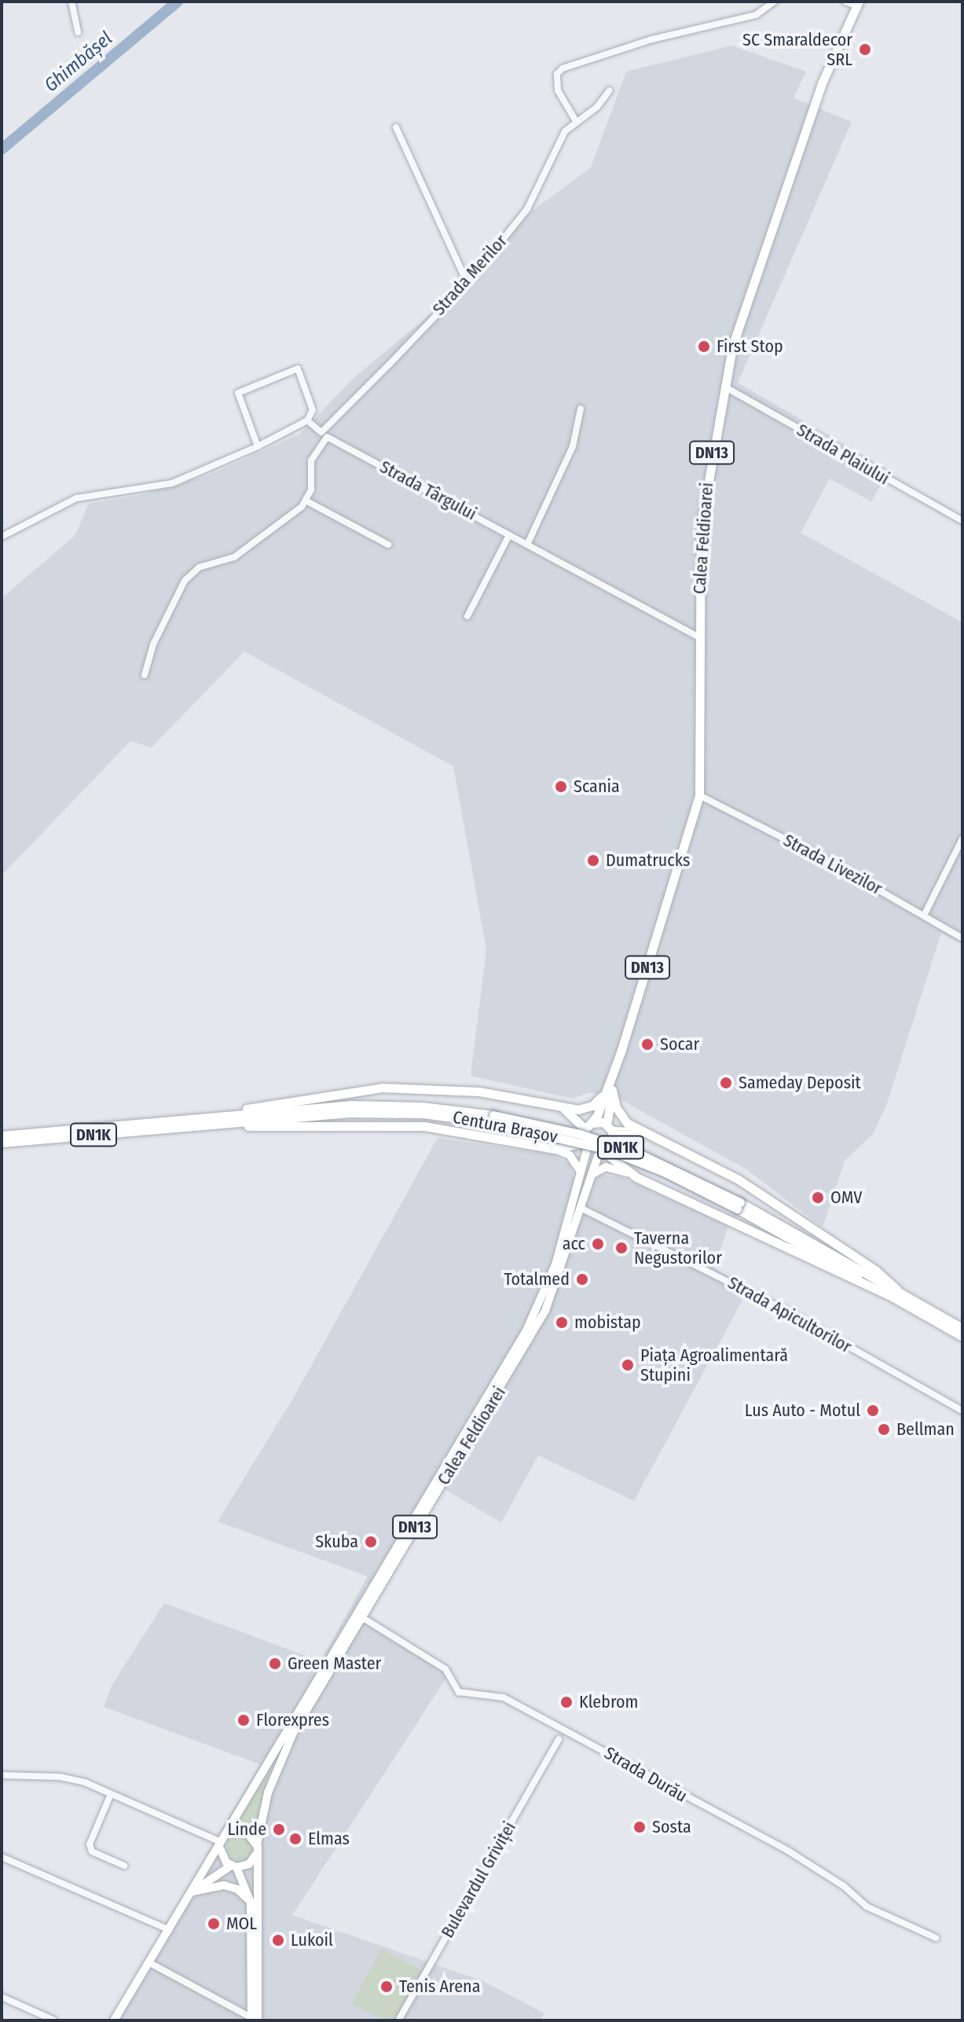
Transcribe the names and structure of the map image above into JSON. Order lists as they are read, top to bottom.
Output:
{
  "streets": {
    "highway": [
      "DN13",
      "Calea Feldioarei",
      "Centura Brașov",
      "DN1K"
    ],
    "street": [
      "Strada Merilor",
      "Strada Plaiului",
      "Strada Târgului",
      "Strada Livezilor",
      "Strada Apicultorilor",
      "Strada Durău",
      "Bulevardul Griviței"
    ]
  },
  "crossings": [
    ["Strada Merilor", "Strada Târgului"],
    ["DN13", "Calea Feldioarei"],
    ["Strada Plaiului", "Calea Feldioarei"],
    ["Strada Târgului", "Calea Feldioarei"],
    ["Calea Feldioarei", "Strada Livezilor"],
    ["Calea Feldioarei", "Strada Apicultorilor"],
    ["Calea Feldioarei", "Strada Durău"],
    ["Centura Brașov", "DN1K"]
  ],
  "water": ["Ghimbășel"],
  "places": [
    "SC Smaraldecor SRL",
    "First Stop",
    "Scania",
    "Dumatrucks",
    "Socar",
    "Sameday Deposit",
    "OMV",
    "acc",
    "Taverna Negustorilor",
    "Totalmed",
    "mobistap",
    "Piața Agroalimentară Stupini",
    "Lus Auto - Motul",
    "Bellman",
    "Skuba",
    "Green Master",
    "Klebrom",
    "Florexpres",
    "Sosta",
    "Linde",
    "Elmas",
    "MOL",
    "Lukoil",
    "Tenis Arena"
  ]
}
